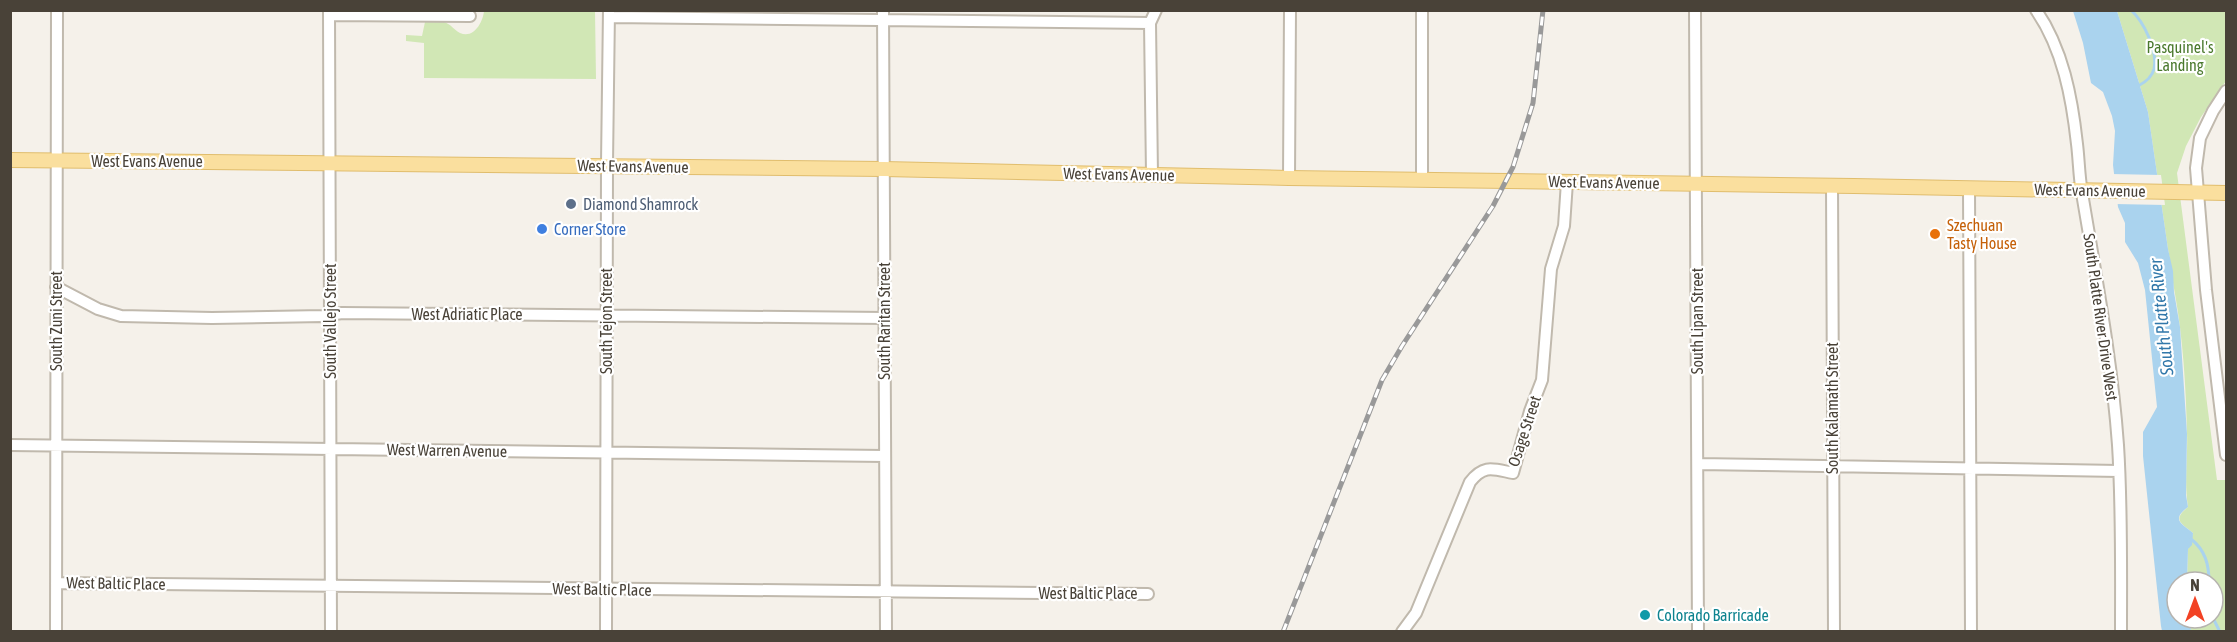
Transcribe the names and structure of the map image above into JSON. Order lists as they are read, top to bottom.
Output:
{
  "streets": {
    "main road": ["West Evans Avenue"],
    "street": [
      "West Adriatic Place",
      "South Platte River Drive West",
      "South Zuni Street",
      "South Vallejo Street",
      "South Tejon Street",
      "South Raritan Street",
      "South Lipan Street",
      "South Kalamath Street",
      "Osage Street",
      "West Warren Avenue",
      "West Baltic Place"
    ]
  },
  "crossings": [
    ["West Evans Avenue", "South Platte River Drive West"],
    ["West Evans Avenue", "South Zuni Street"],
    ["West Evans Avenue", "South Vallejo Street"],
    ["West Evans Avenue", "South Tejon Street"],
    ["West Evans Avenue", "South Raritan Street"],
    ["West Evans Avenue", "South Lipan Street"],
    ["West Evans Avenue", "South Kalamath Street"],
    ["West Evans Avenue", "Osage Street"],
    ["West Adriatic Place", "South Zuni Street"],
    ["West Adriatic Place", "South Vallejo Street"],
    ["West Adriatic Place", "South Tejon Street"],
    ["West Adriatic Place", "South Raritan Street"],
    ["South Zuni Street", "West Warren Avenue"],
    ["South Zuni Street", "West Baltic Place"],
    ["South Vallejo Street", "West Warren Avenue"],
    ["South Vallejo Street", "West Baltic Place"],
    ["South Tejon Street", "West Warren Avenue"],
    ["South Tejon Street", "West Baltic Place"],
    ["South Raritan Street", "West Warren Avenue"],
    ["South Raritan Street", "West Baltic Place"]
  ],
  "water": ["South Platte River"],
  "parks": ["Pasquinel's Landing"],
  "places": [
    "Diamond Shamrock",
    "Corner Store",
    "Szechuan Tasty House",
    "Colorado Barricade"
  ],
  "north": "top"
}
